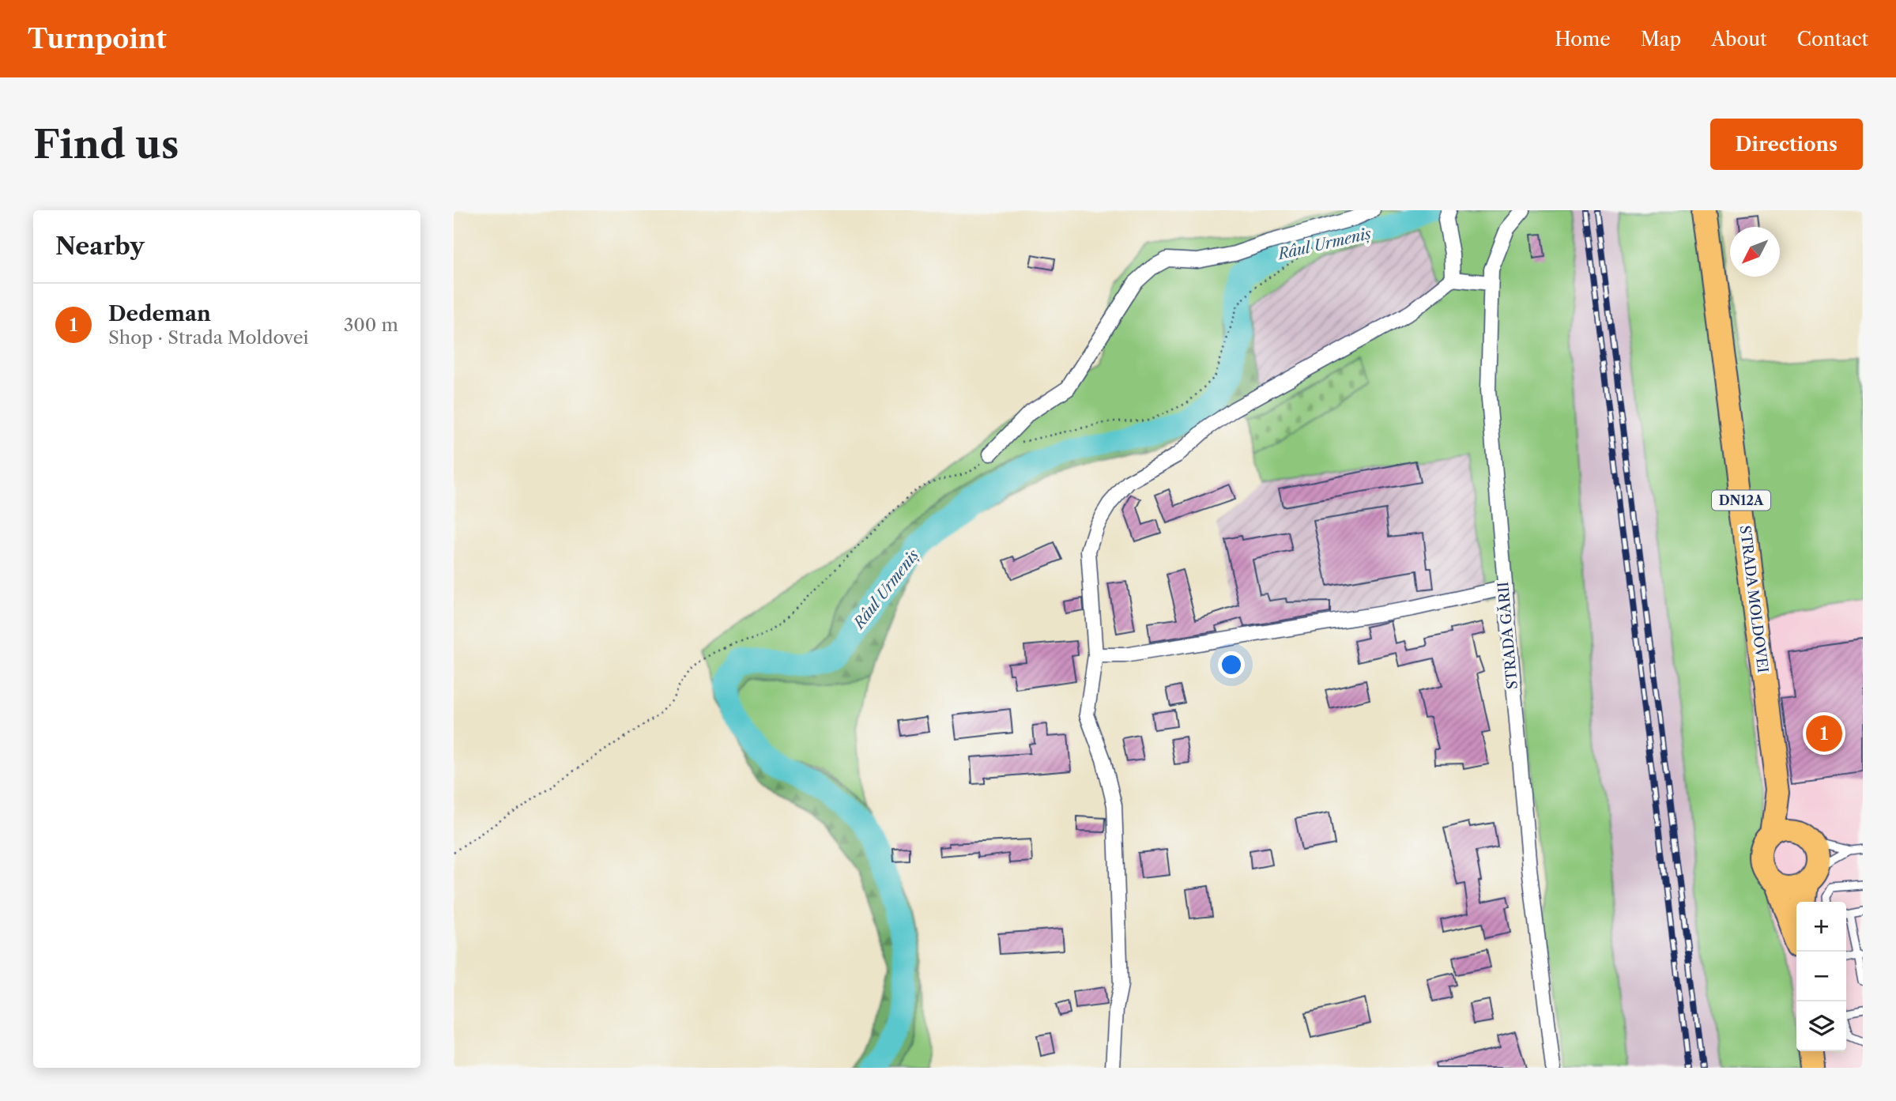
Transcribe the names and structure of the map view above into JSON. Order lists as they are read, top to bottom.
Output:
{
  "streets": {
    "main road": ["DN12A", "STRADA MOLDOVEI"],
    "street": ["STRADA GĂRII"]
  },
  "water": ["Râul Urmeniș"],
  "north": "bottom left",
  "page": {
    "header": "Turnpoint",
    "nav": [
      "Home",
      "Map",
      "About",
      "Contact"
    ],
    "buttons": "Directions",
    "title": "Find us",
    "heading": "Nearby",
    "list": [
      {
        "mark": "1",
        "name": "Dedeman",
        "note": "Shop · Strada Moldovei",
        "value": "300 m"
      }
    ],
    "pins": "1",
    "map_buttons": ["+", "−"]
  }
}
